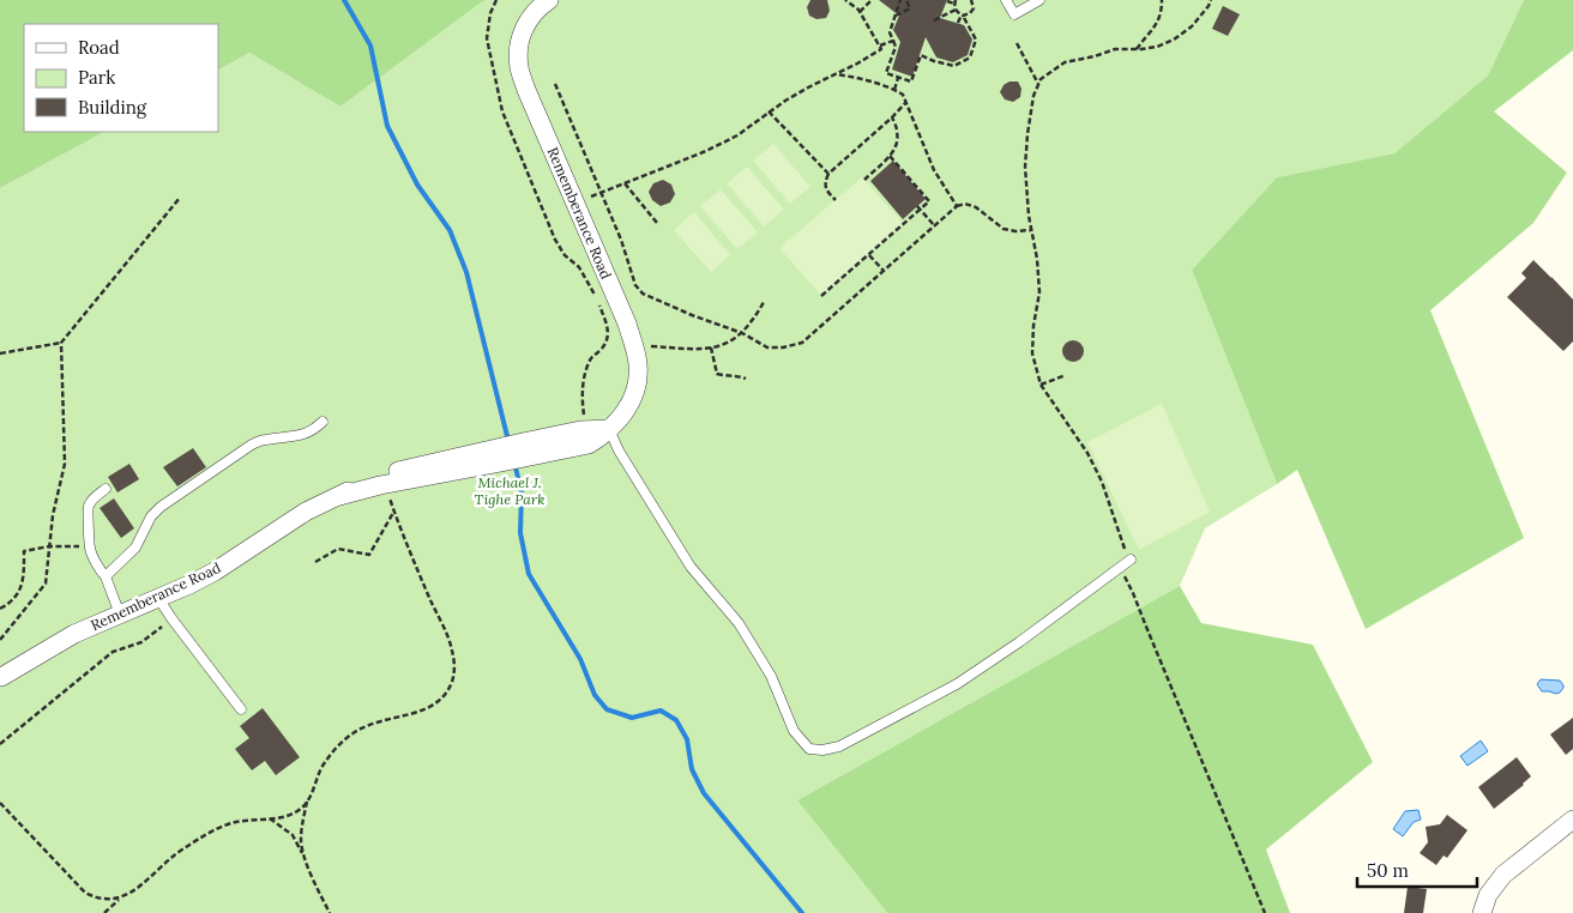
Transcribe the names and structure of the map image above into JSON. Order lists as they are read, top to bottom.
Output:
{
  "streets": {
    "street": ["Rememberance Road"]
  },
  "parks": ["Michael J. Tighe Park"],
  "legend": ["Road", "Park", "Building"],
  "scale_bar": "50 m"
}
